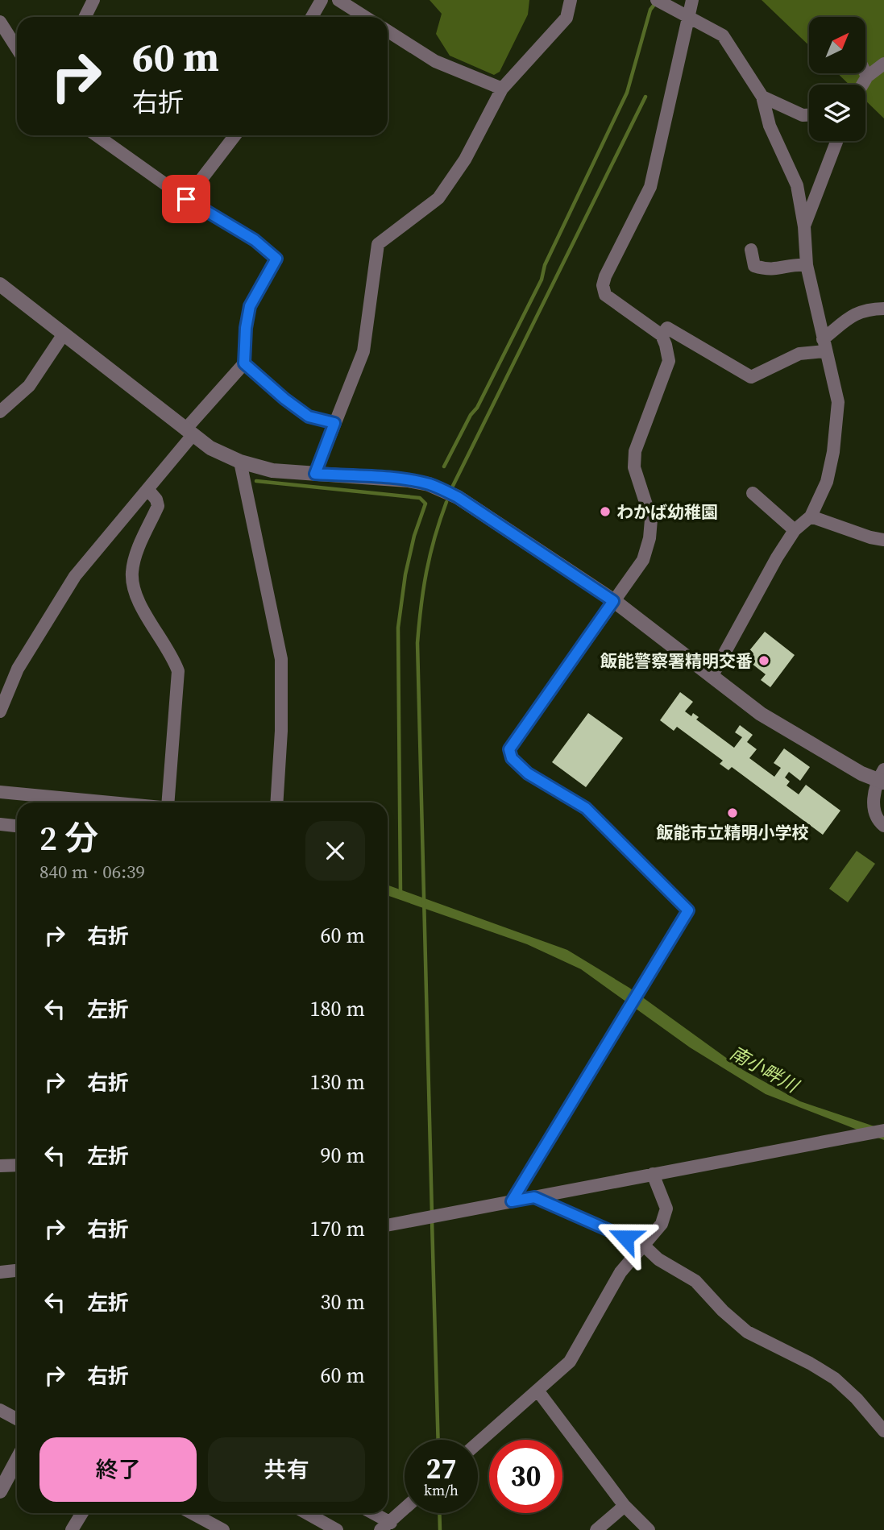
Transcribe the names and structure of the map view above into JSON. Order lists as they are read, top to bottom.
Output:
{
  "water": ["南小畔川"],
  "places": ["わかば幼稚園", "飯能警察署精明交番", "飯能市立精明小学校"],
  "north": "top right",
  "page": {
    "turn": ["60 m", "右折"],
    "heading": ["2 分", "840 m · 06:39"],
    "list": [
      {
        "name": "右折",
        "value": "60 m"
      },
      {
        "name": "左折",
        "value": "180 m"
      },
      {
        "name": "右折",
        "value": "130 m"
      },
      {
        "name": "左折",
        "value": "90 m"
      },
      {
        "name": "右折",
        "value": "170 m"
      },
      {
        "name": "左折",
        "value": "30 m"
      },
      {
        "name": "右折",
        "value": "60 m"
      }
    ],
    "buttons": ["終了", "共有"],
    "speed": "27 km/h",
    "limit": "30"
  }
}
